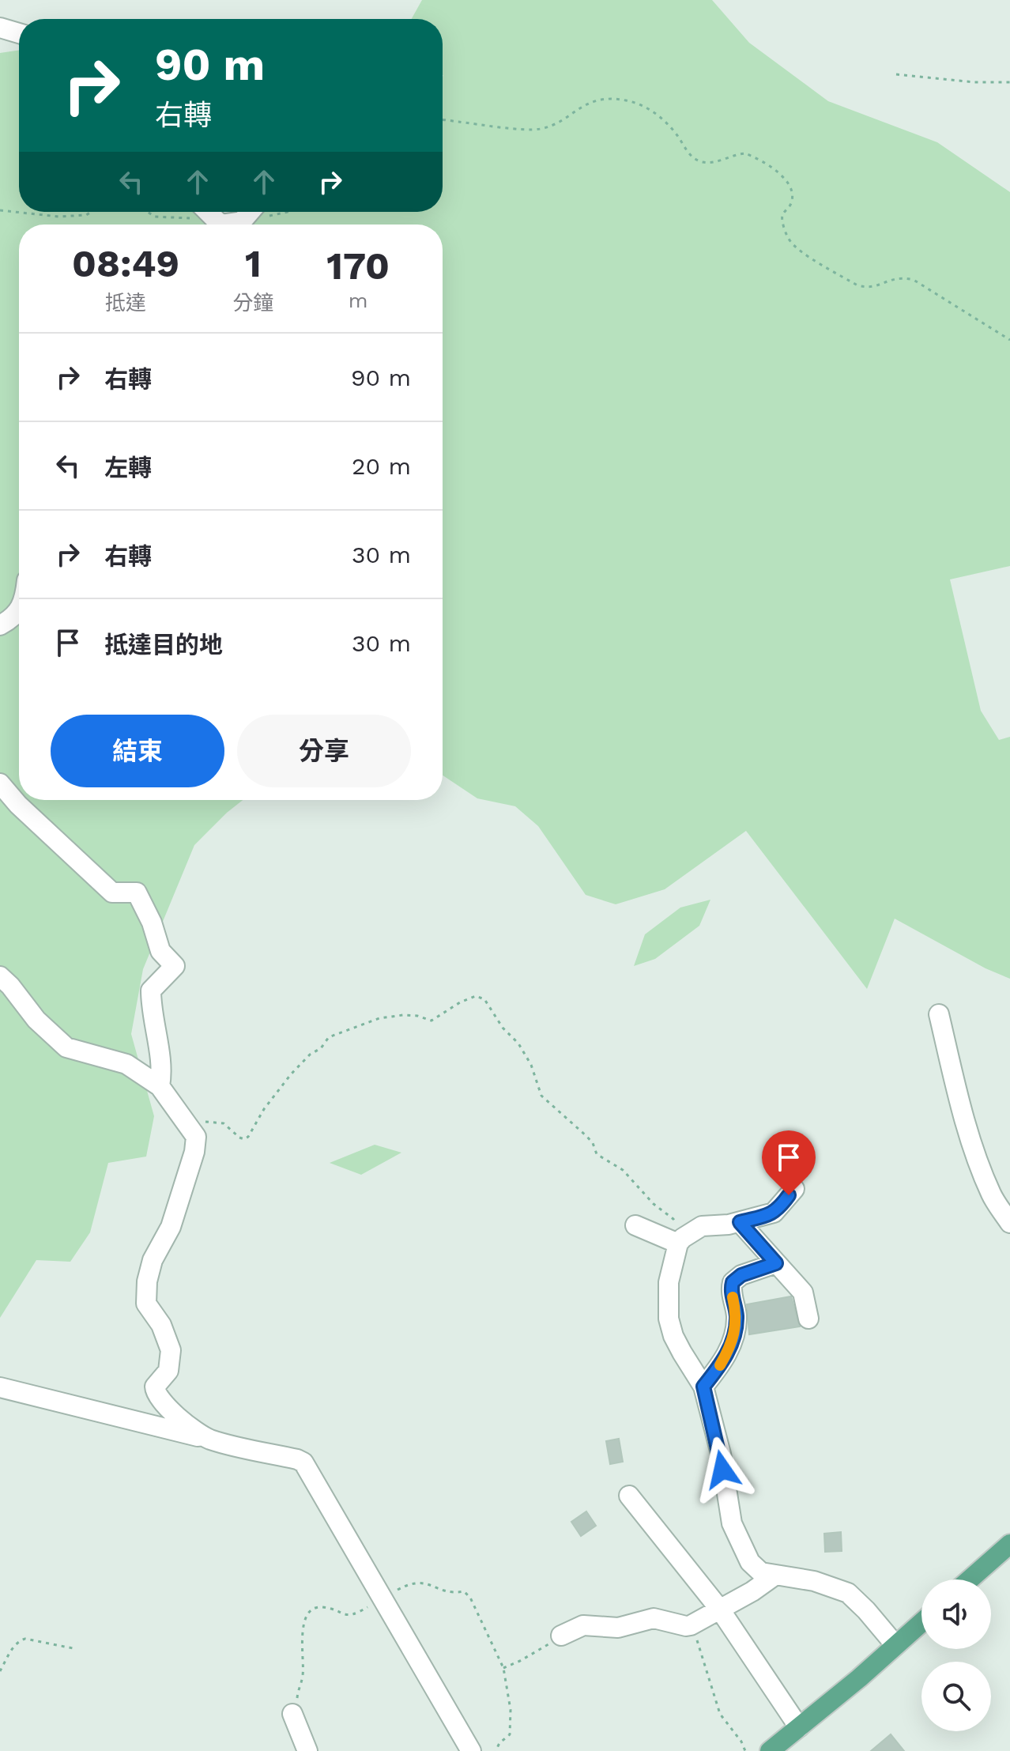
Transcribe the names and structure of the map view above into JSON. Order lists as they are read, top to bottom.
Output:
{
  "page": {
    "turn": ["90 m", "右轉"],
    "eta": [
      "08:49",
      "抵達",
      "1",
      "分鐘",
      "170",
      "m"
    ],
    "list": [
      {
        "name": "右轉",
        "value": "90 m"
      },
      {
        "name": "左轉",
        "value": "20 m"
      },
      {
        "name": "右轉",
        "value": "30 m"
      },
      {
        "name": "抵達目的地",
        "value": "30 m"
      }
    ],
    "buttons": ["結束", "分享"]
  }
}
